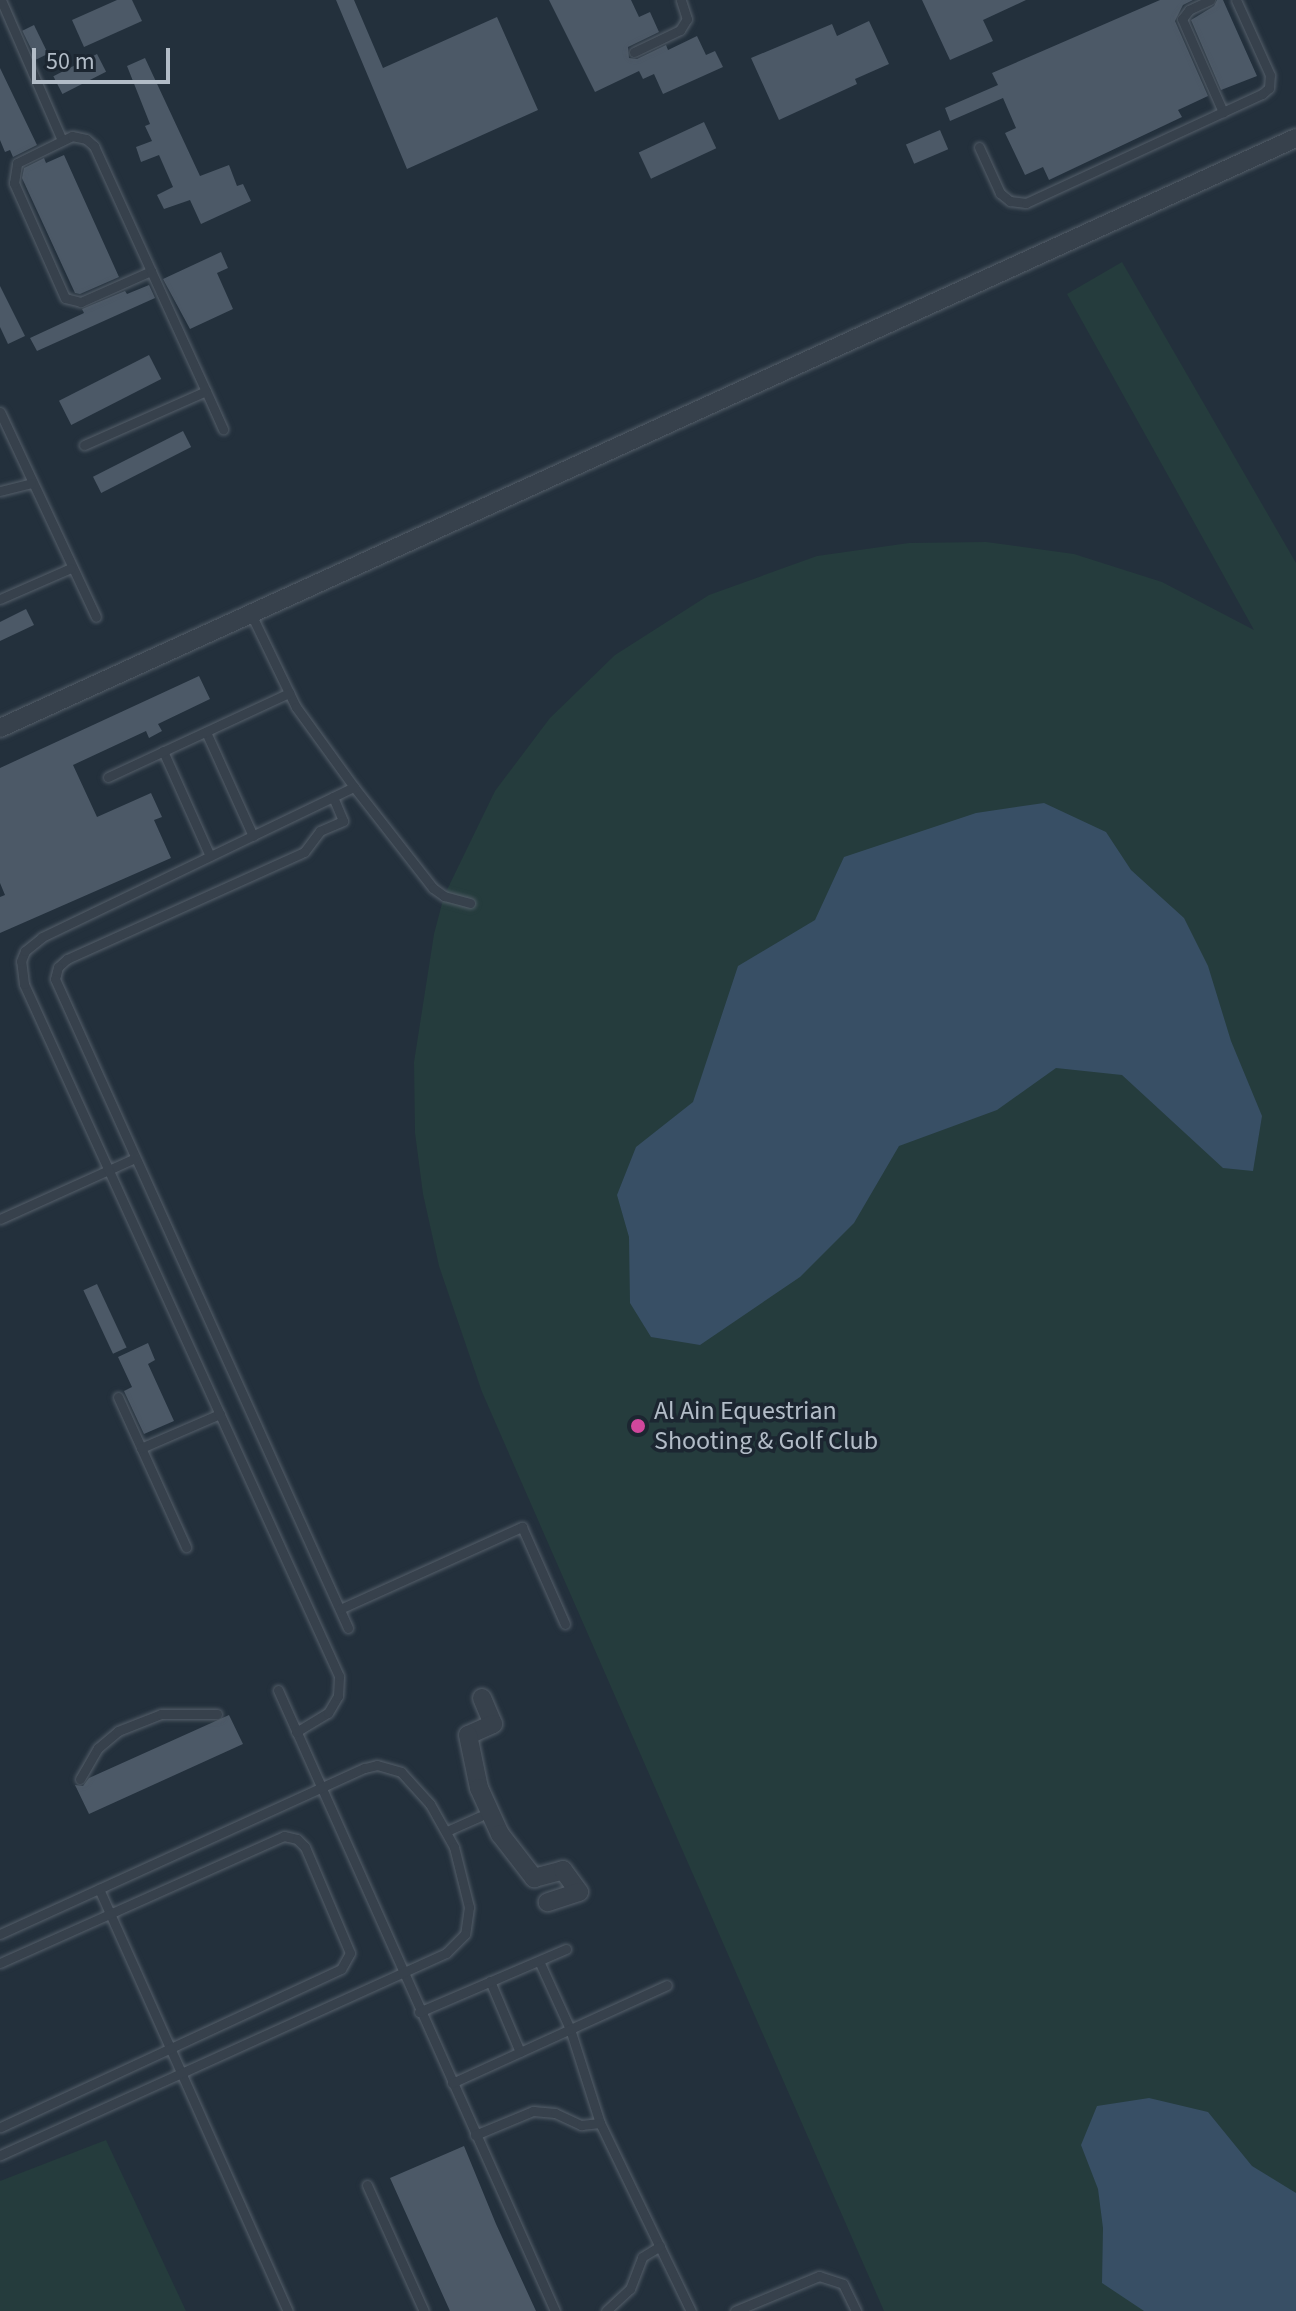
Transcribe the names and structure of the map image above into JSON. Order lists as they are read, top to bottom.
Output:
{
  "places": ["Al Ain Equestrian Shooting & Golf Club"],
  "scale_bar": "50 m"
}
